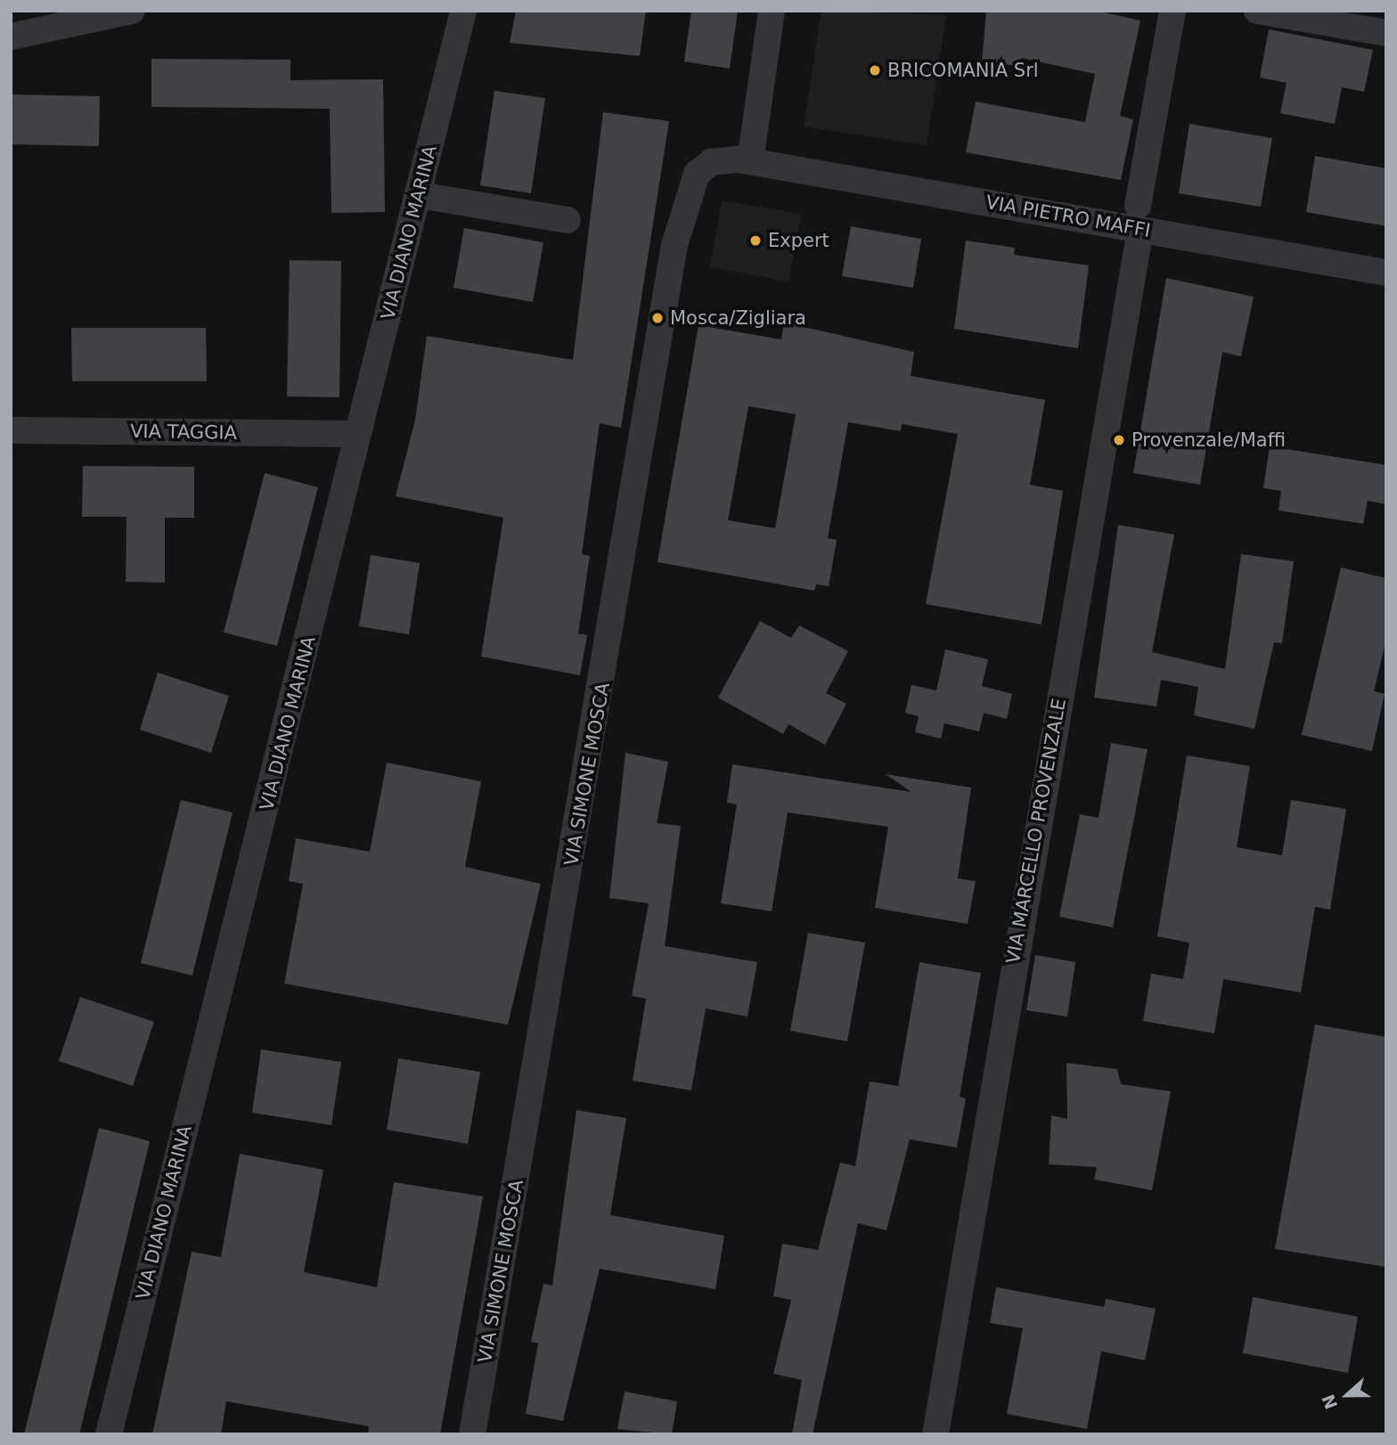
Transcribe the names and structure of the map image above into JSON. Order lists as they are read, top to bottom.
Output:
{
  "streets": {
    "street": [
      "VIA PIETRO MAFFI",
      "VIA DIANO MARINA",
      "VIA TAGGIA",
      "VIA SIMONE MOSCA",
      "VIA MARCELLO PROVENZALE"
    ]
  },
  "crossings": [
    ["VIA PIETRO MAFFI", "VIA SIMONE MOSCA"],
    ["VIA PIETRO MAFFI", "VIA MARCELLO PROVENZALE"],
    ["VIA DIANO MARINA", "VIA TAGGIA"]
  ],
  "places": [
    "BRICOMANIA Srl",
    "Expert",
    "Mosca/Zigliara",
    "Provenzale/Maffi"
  ],
  "north": "left"
}
